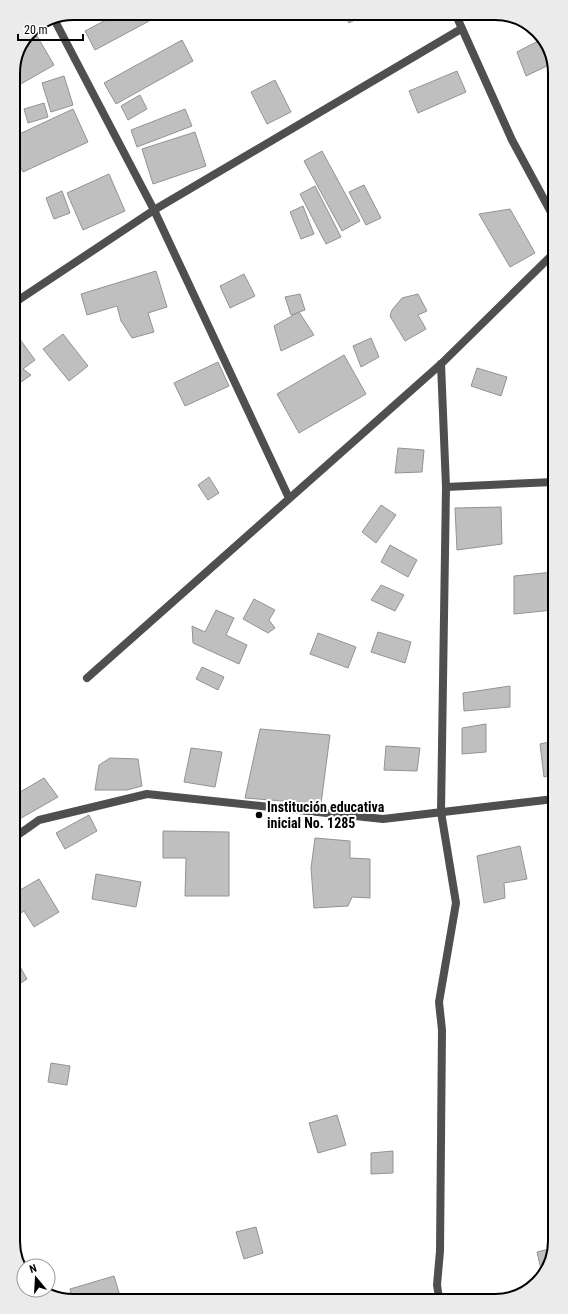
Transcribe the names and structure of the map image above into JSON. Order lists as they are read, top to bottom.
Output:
{
  "places": ["Institución educativa inicial No. 1285"],
  "scale_bar": "20 m",
  "north": "top"
}
